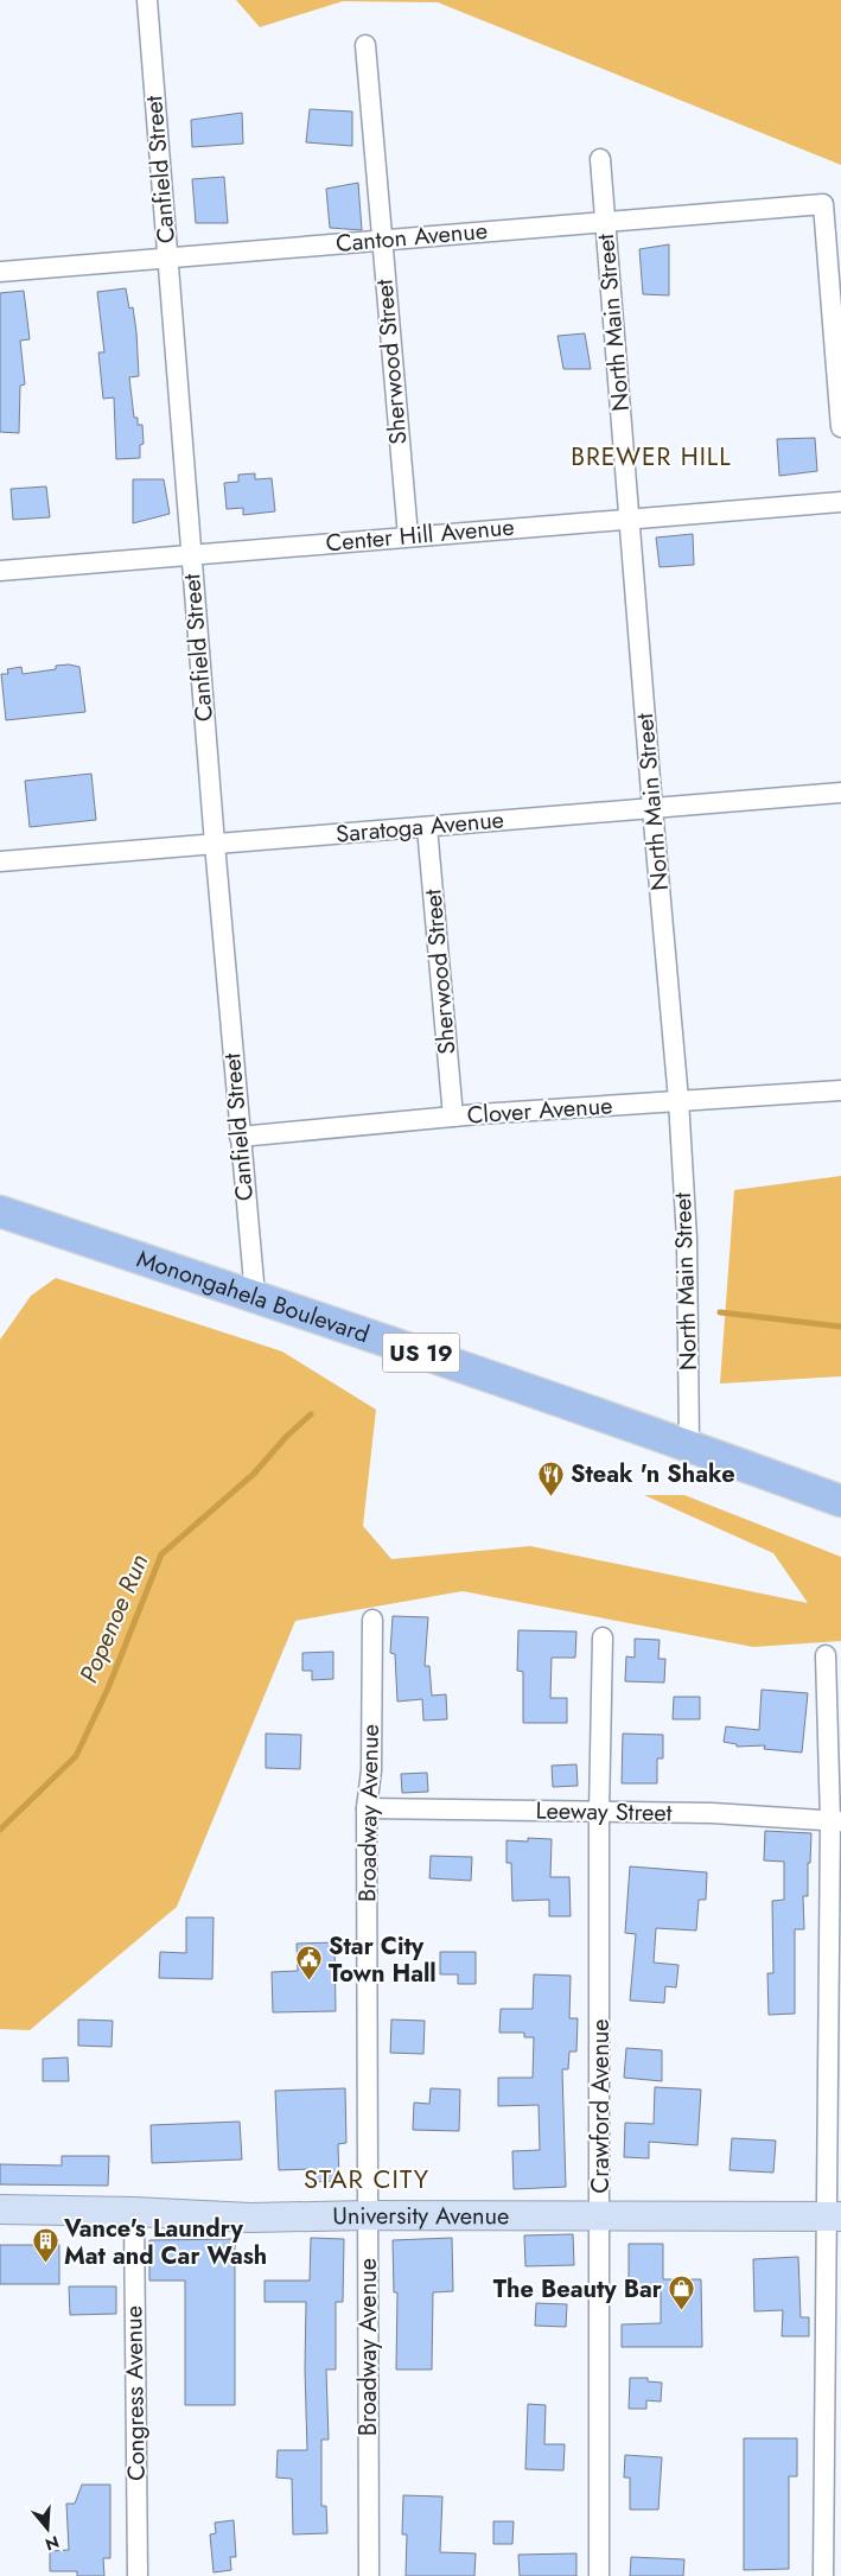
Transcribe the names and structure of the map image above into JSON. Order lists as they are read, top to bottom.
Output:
{
  "streets": {
    "main road": ["Monongahela Boulevard", "US 19"],
    "street": [
      "Canfield Street",
      "Canton Avenue",
      "North Main Street",
      "Sherwood Street",
      "Center Hill Avenue",
      "Saratoga Avenue",
      "Clover Avenue",
      "Leeway Street",
      "Broadway Avenue",
      "Crawford Avenue",
      "University Avenue",
      "Congress Avenue"
    ]
  },
  "crossings": [
    ["Canfield Street", "Canton Avenue"],
    ["Canfield Street", "Center Hill Avenue"],
    ["Canfield Street", "Saratoga Avenue"],
    ["Canfield Street", "Clover Avenue"],
    ["Canfield Street", "Monongahela Boulevard"],
    ["Canton Avenue", "North Main Street"],
    ["Canton Avenue", "Sherwood Street"],
    ["North Main Street", "Center Hill Avenue"],
    ["North Main Street", "Saratoga Avenue"],
    ["North Main Street", "Clover Avenue"],
    ["North Main Street", "Monongahela Boulevard"],
    ["Sherwood Street", "Center Hill Avenue"],
    ["Sherwood Street", "Saratoga Avenue"],
    ["Sherwood Street", "Clover Avenue"],
    ["Leeway Street", "Broadway Avenue"],
    ["Leeway Street", "Crawford Avenue"],
    ["Broadway Avenue", "University Avenue"],
    ["Crawford Avenue", "University Avenue"],
    ["University Avenue", "Congress Avenue"]
  ],
  "districts": ["BREWER HILL", "STAR CITY"],
  "water": ["Popenoe Run"],
  "places": {
    "restaurant": ["Steak 'n Shake"],
    "public building": ["Star City Town Hall"],
    "building": ["Vance's Laundry Mat and Car Wash"],
    "shop": ["The Beauty Bar"]
  },
  "north": "bottom"
}
